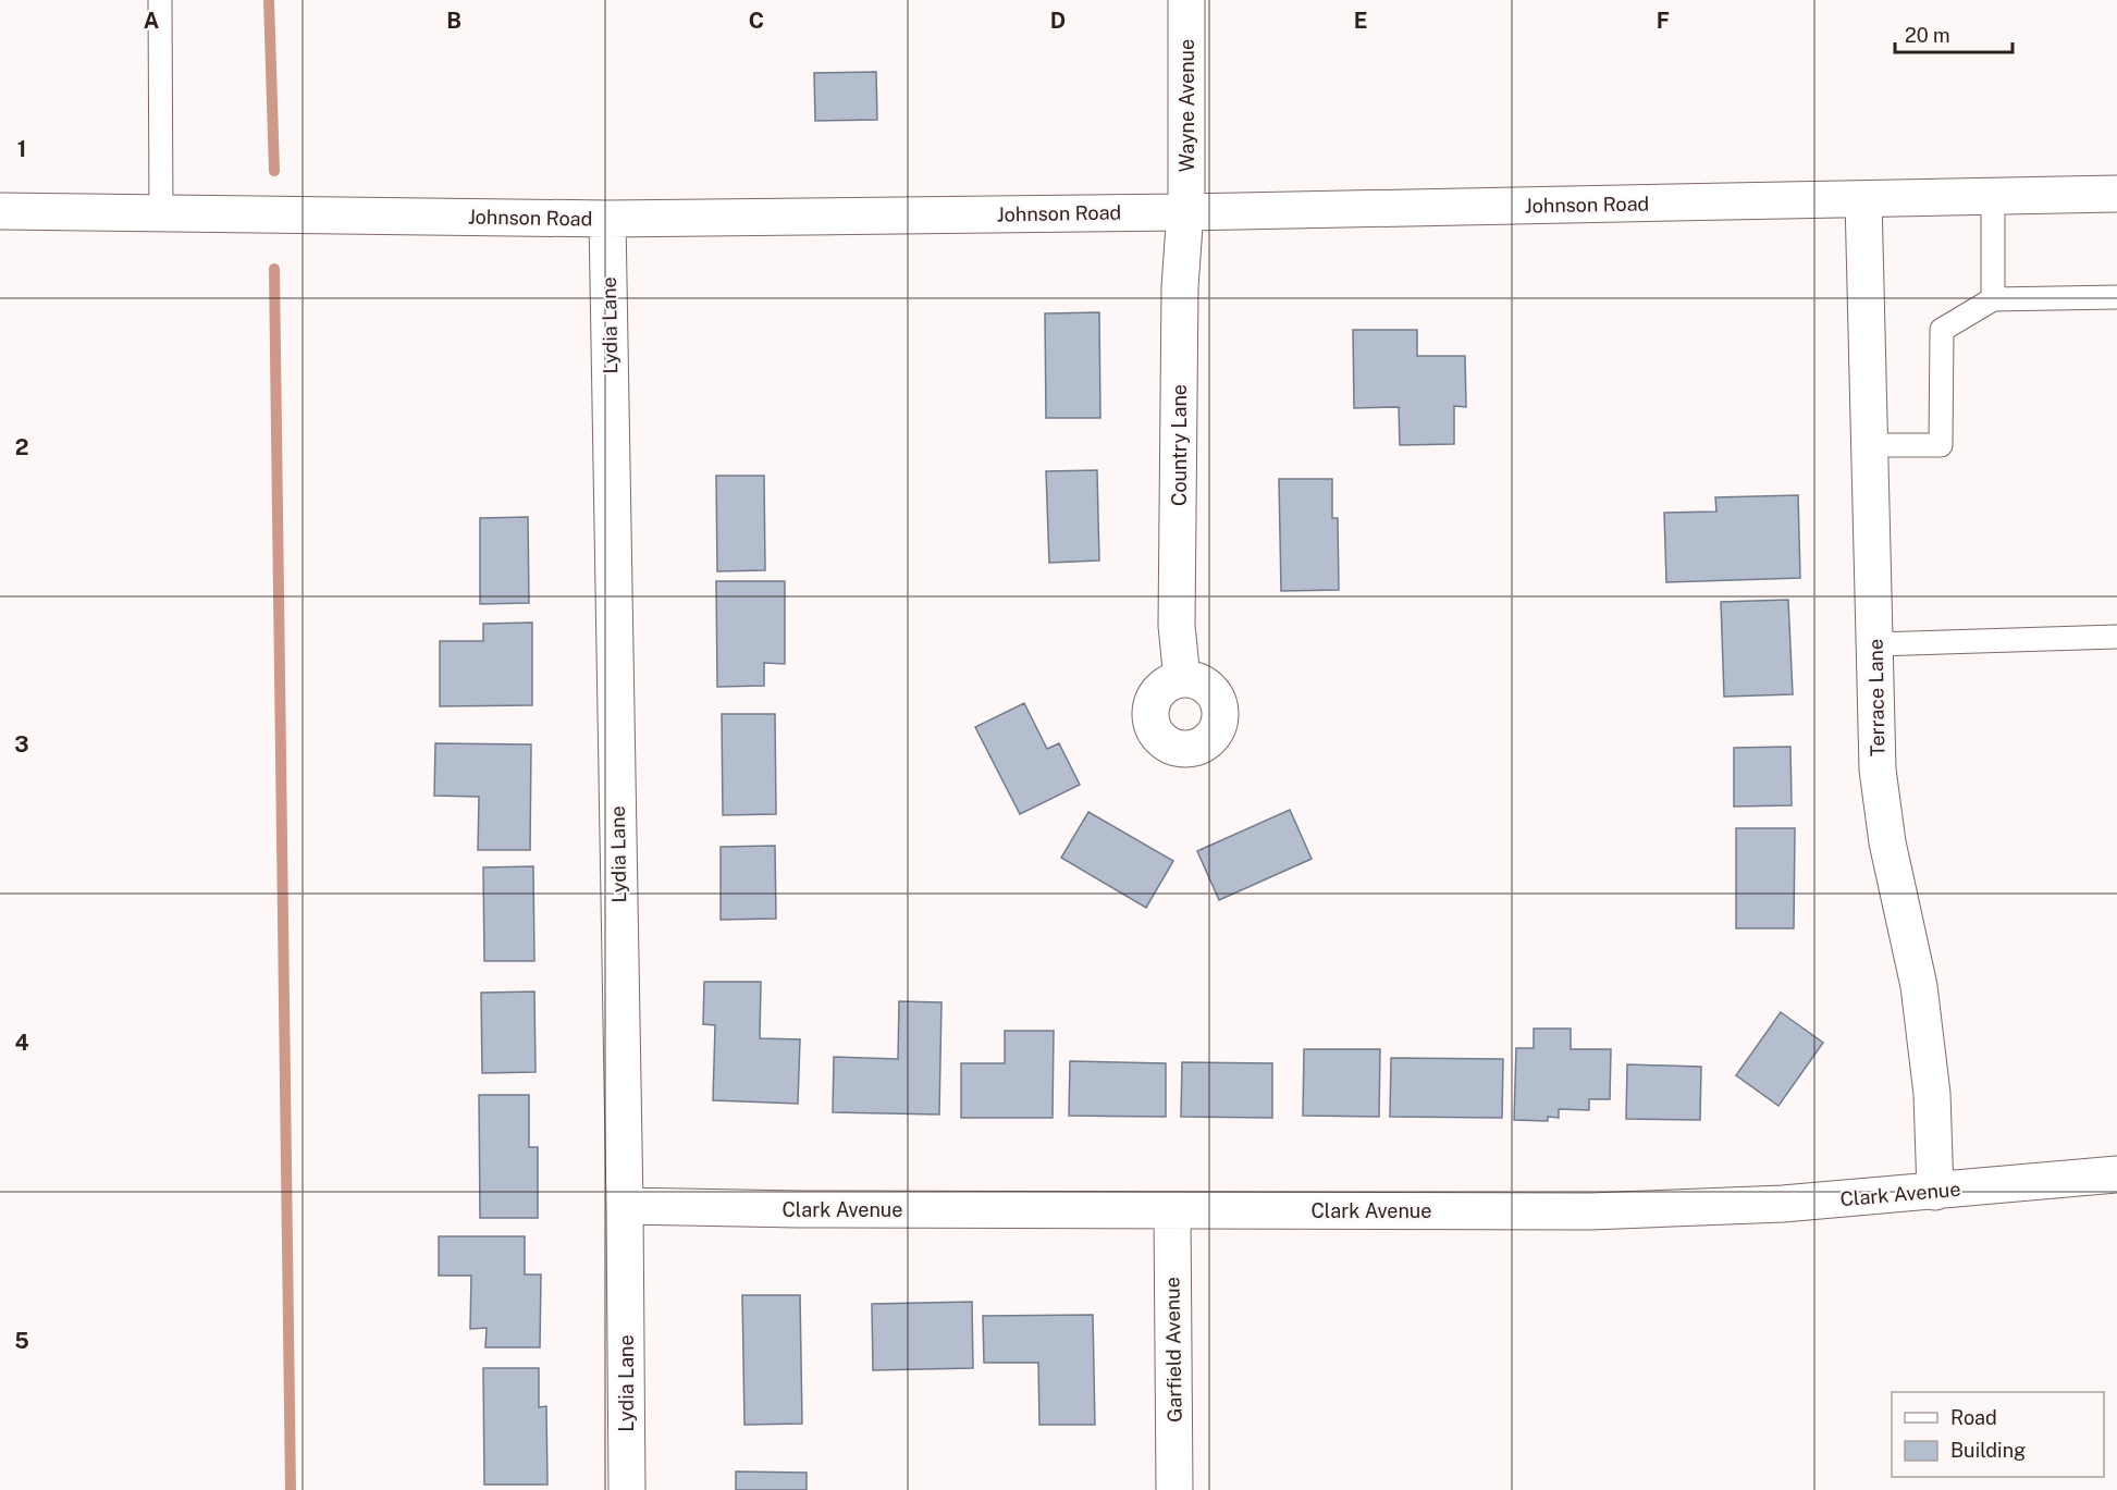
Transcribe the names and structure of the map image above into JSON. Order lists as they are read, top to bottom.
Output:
{
  "streets": {
    "street": [
      "Wayne Avenue",
      "Johnson Road",
      "Lydia Lane",
      "Country Lane",
      "Terrace Lane",
      "Clark Avenue",
      "Garfield Avenue"
    ]
  },
  "crossings": [
    ["Wayne Avenue", "Johnson Road"],
    ["Wayne Avenue", "Country Lane"],
    ["Johnson Road", "Lydia Lane"],
    ["Johnson Road", "Country Lane"],
    ["Johnson Road", "Terrace Lane"],
    ["Lydia Lane", "Clark Avenue"],
    ["Terrace Lane", "Clark Avenue"],
    ["Clark Avenue", "Garfield Avenue"]
  ],
  "legend": ["Road", "Building"],
  "scale_bar": "20 m",
  "grid": {
    "columns": [
      "A",
      "B",
      "C",
      "D",
      "E",
      "F"
    ],
    "rows": [
      "1",
      "2",
      "3",
      "4",
      "5"
    ]
  }
}
